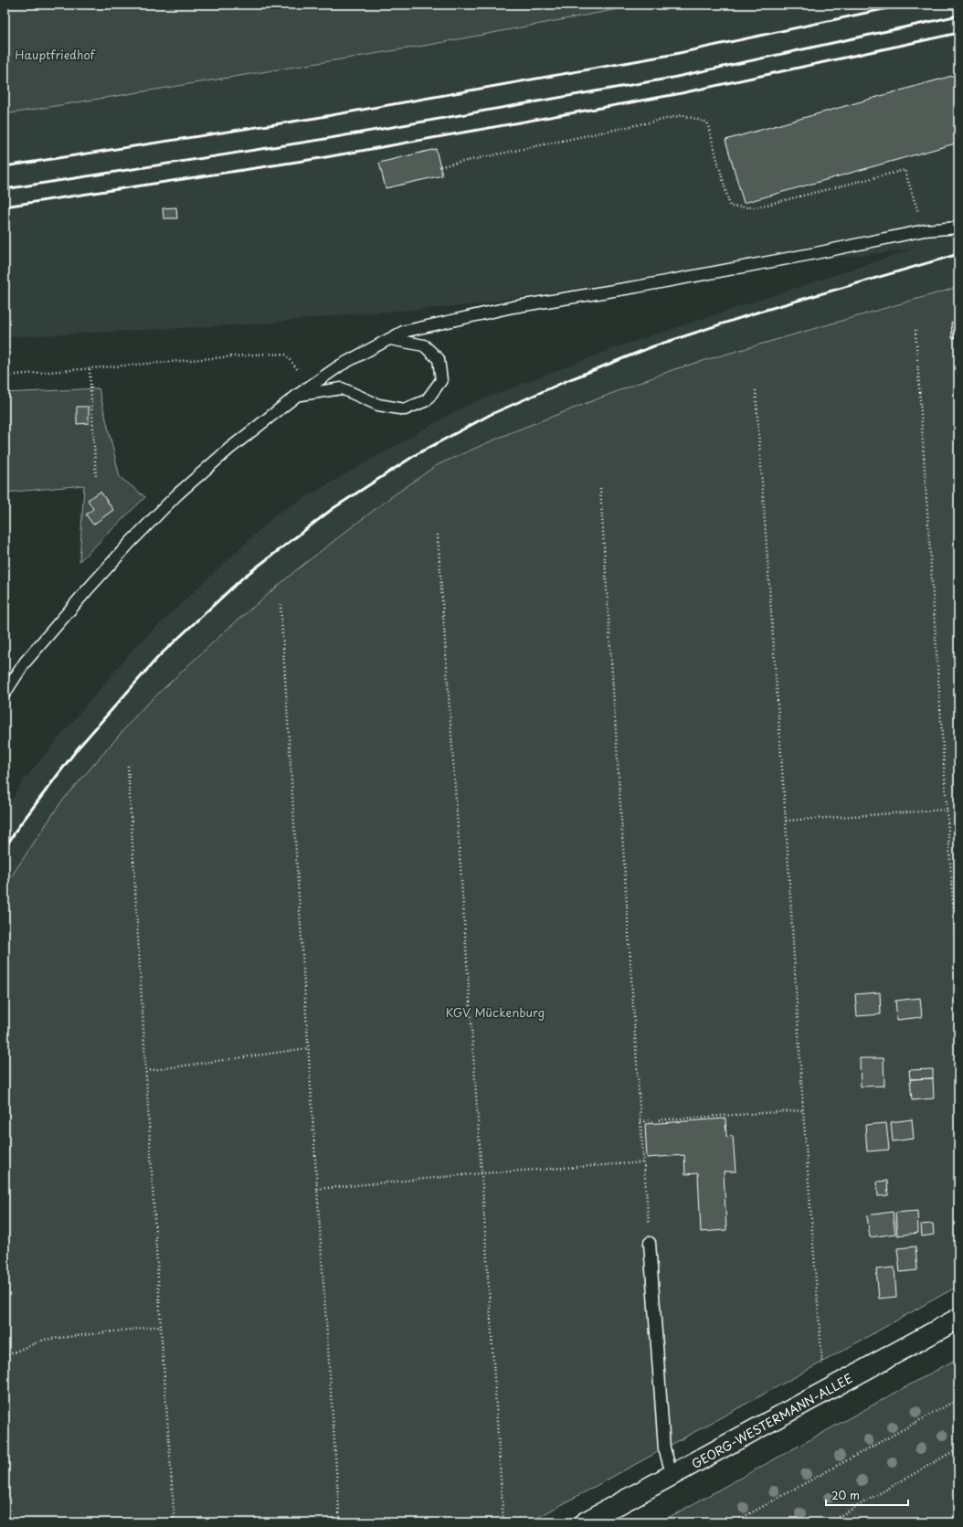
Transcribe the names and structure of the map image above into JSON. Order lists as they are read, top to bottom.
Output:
{
  "streets": {
    "street": ["GEORG-WESTERMANN-ALLEE"]
  },
  "parks": ["Hauptfriedhof", "KGV Mückenburg"],
  "scale_bar": "20 m"
}
